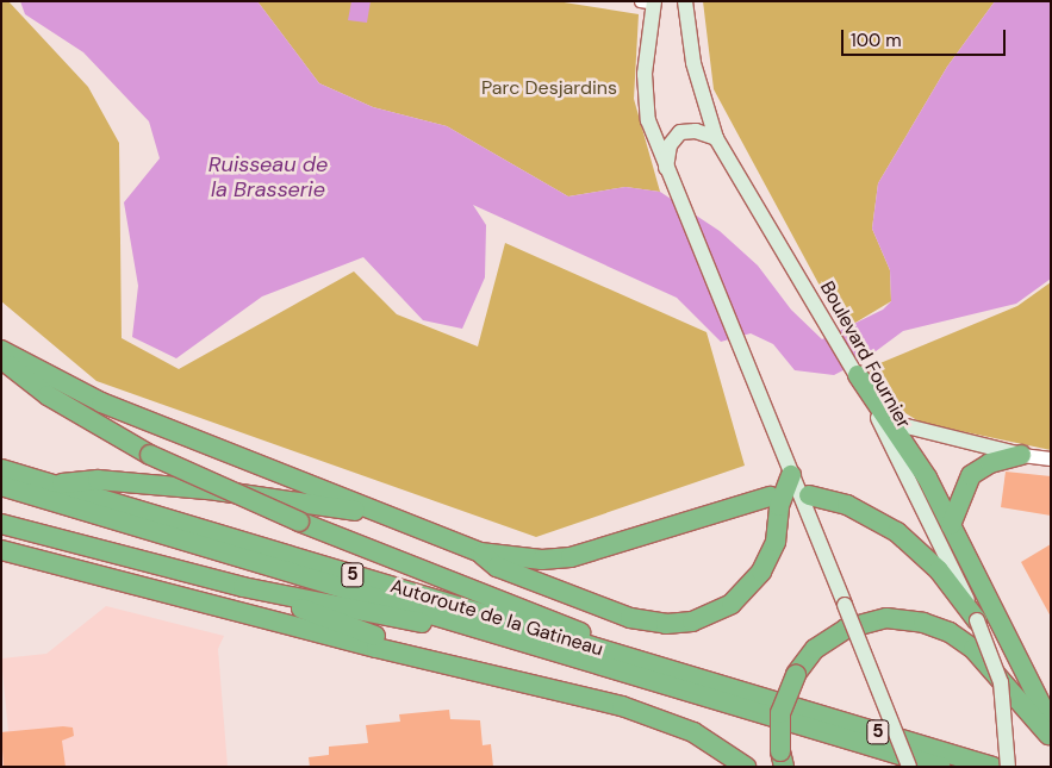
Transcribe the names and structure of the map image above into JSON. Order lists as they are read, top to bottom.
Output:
{
  "streets": {
    "highway": ["5", "Autoroute de la Gatineau"],
    "main road": ["Boulevard Fournier"]
  },
  "water": ["Ruisseau de la Brasserie"],
  "parks": ["Parc Desjardins"],
  "scale_bar": "100 m"
}
